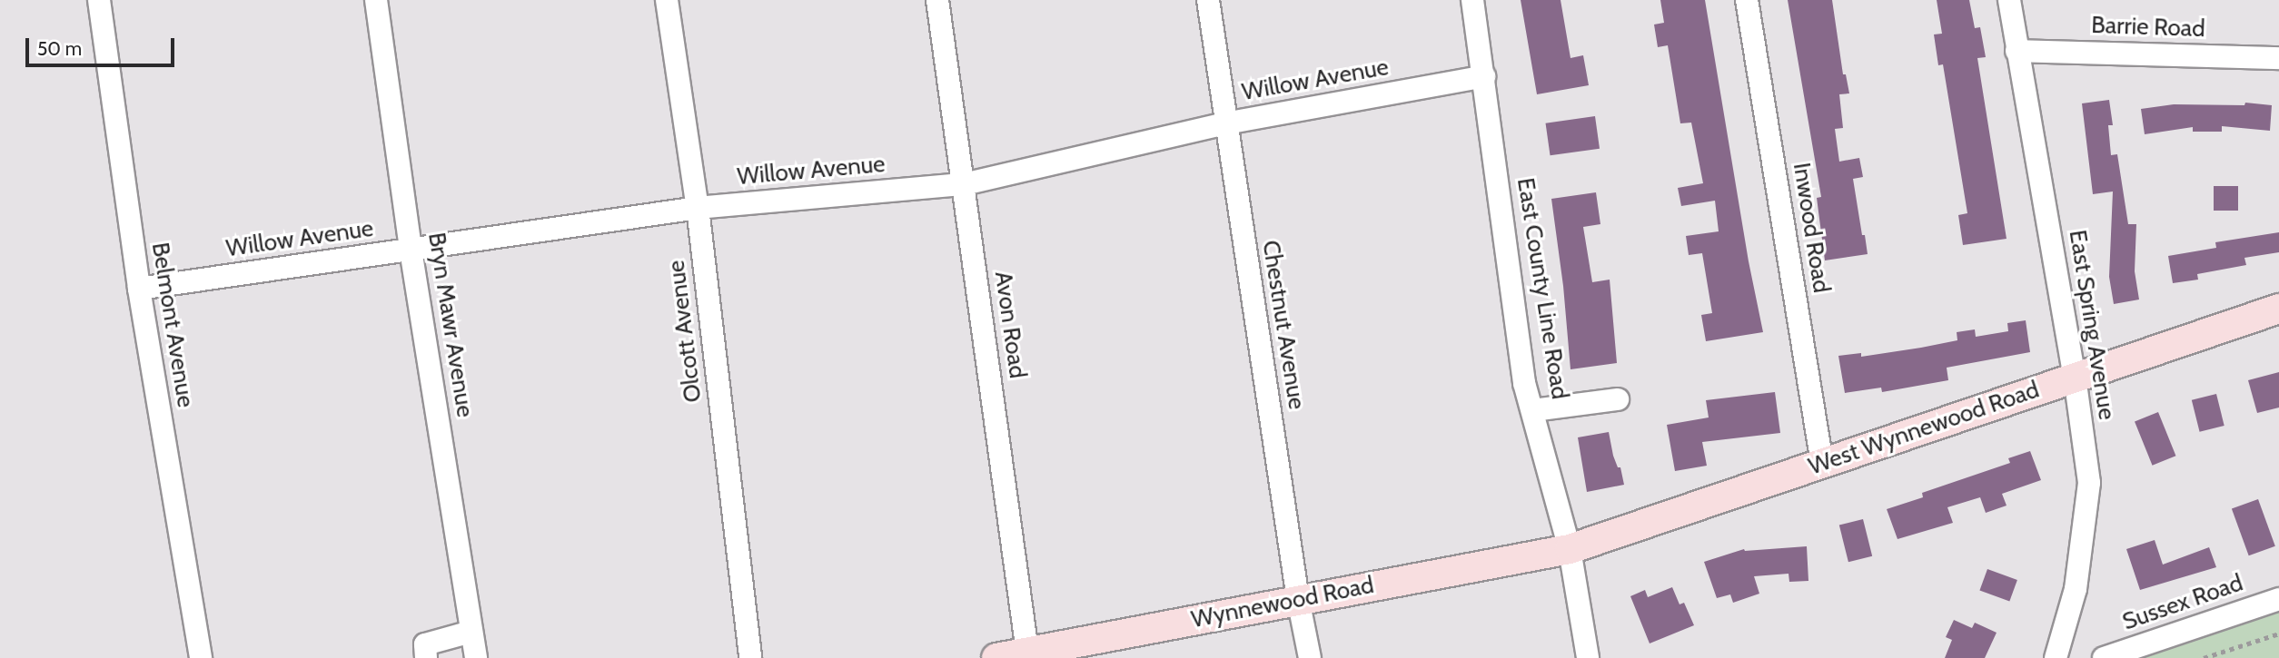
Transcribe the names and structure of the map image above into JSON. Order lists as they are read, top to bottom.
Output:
{
  "streets": {
    "main road": ["West Wynnewood Road", "Wynnewood Road"],
    "street": [
      "Barrie Road",
      "Willow Avenue",
      "Inwood Road",
      "East County Line Road",
      "Belmont Avenue",
      "Bryn Mawr Avenue",
      "Avon Road",
      "Chestnut Avenue",
      "East Spring Avenue",
      "Olcott Avenue",
      "Sussex Road"
    ]
  },
  "crossings": [
    ["Barrie Road", "East Spring Avenue"],
    ["Willow Avenue", "East County Line Road"],
    ["Willow Avenue", "Belmont Avenue"],
    ["Willow Avenue", "Bryn Mawr Avenue"],
    ["Willow Avenue", "Avon Road"],
    ["Willow Avenue", "Chestnut Avenue"],
    ["Willow Avenue", "Olcott Avenue"],
    ["Inwood Road", "West Wynnewood Road"],
    ["East County Line Road", "West Wynnewood Road"],
    ["East County Line Road", "Wynnewood Road"],
    ["Avon Road", "Wynnewood Road"],
    ["Chestnut Avenue", "Wynnewood Road"],
    ["East Spring Avenue", "West Wynnewood Road"],
    ["West Wynnewood Road", "Wynnewood Road"]
  ],
  "scale_bar": "50 m"
}
